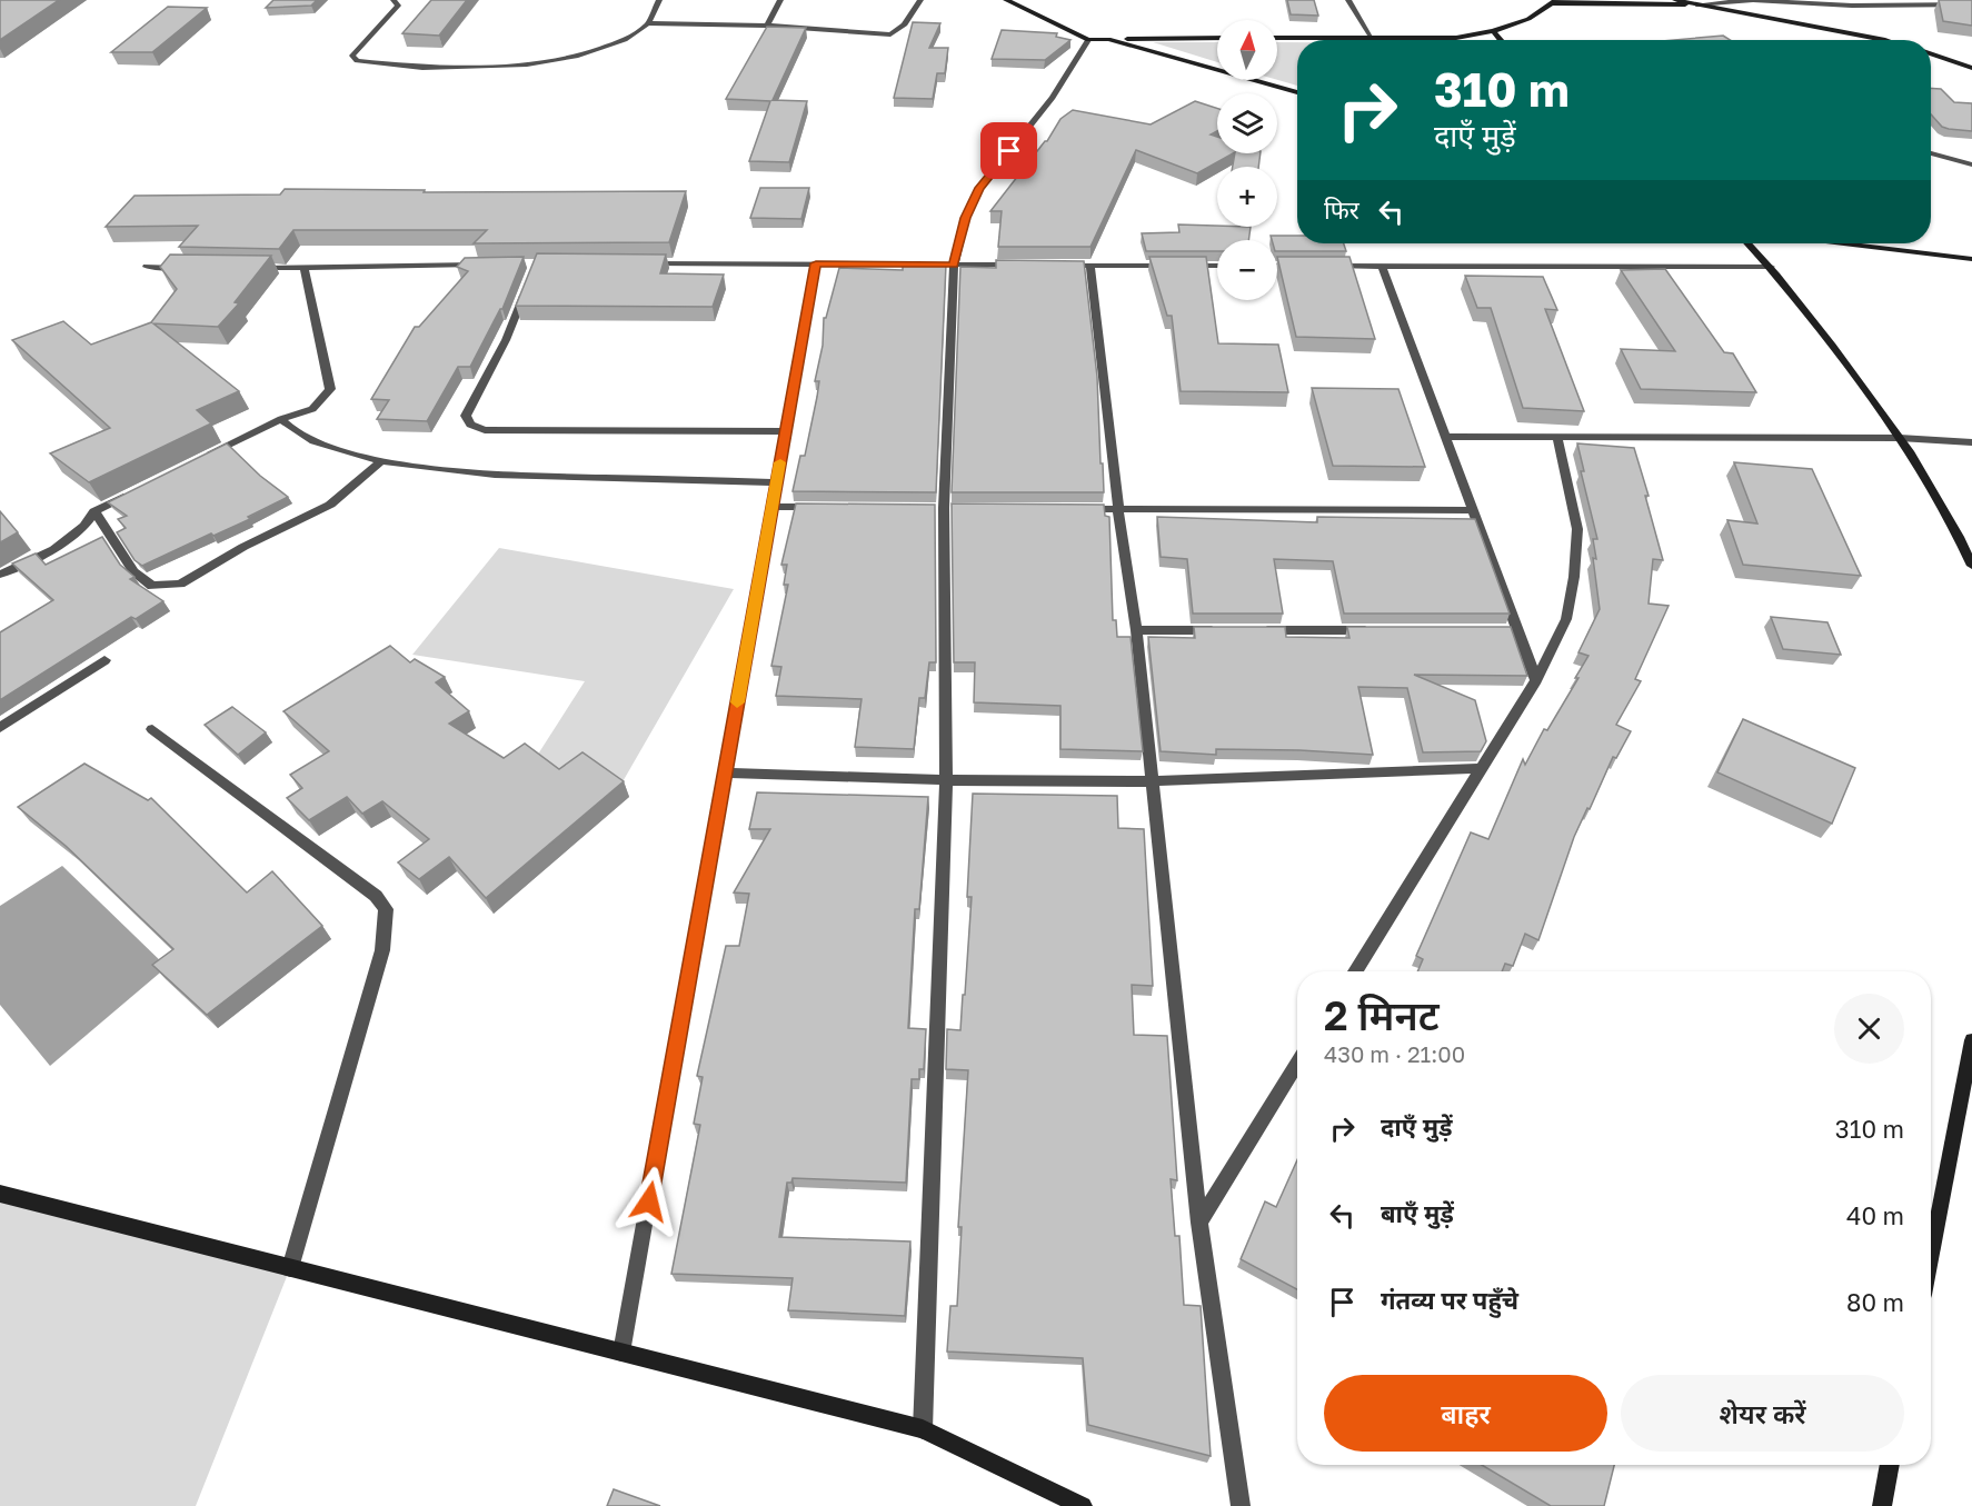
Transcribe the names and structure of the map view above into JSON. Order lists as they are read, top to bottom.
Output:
{
  "north": "top",
  "page": {
    "map_buttons": ["+", "−"],
    "turn": ["310 m", "दाएँ मुड़ें"],
    "then": "फिर",
    "heading": ["2 मिनट", "430 m · 21:00"],
    "list": [
      {
        "name": "दाएँ मुड़ें",
        "value": "310 m"
      },
      {
        "name": "बाएँ मुड़ें",
        "value": "40 m"
      },
      {
        "name": "गंतव्य पर पहुँचे",
        "value": "80 m"
      }
    ],
    "buttons": ["बाहर", "शेयर करें"]
  }
}
